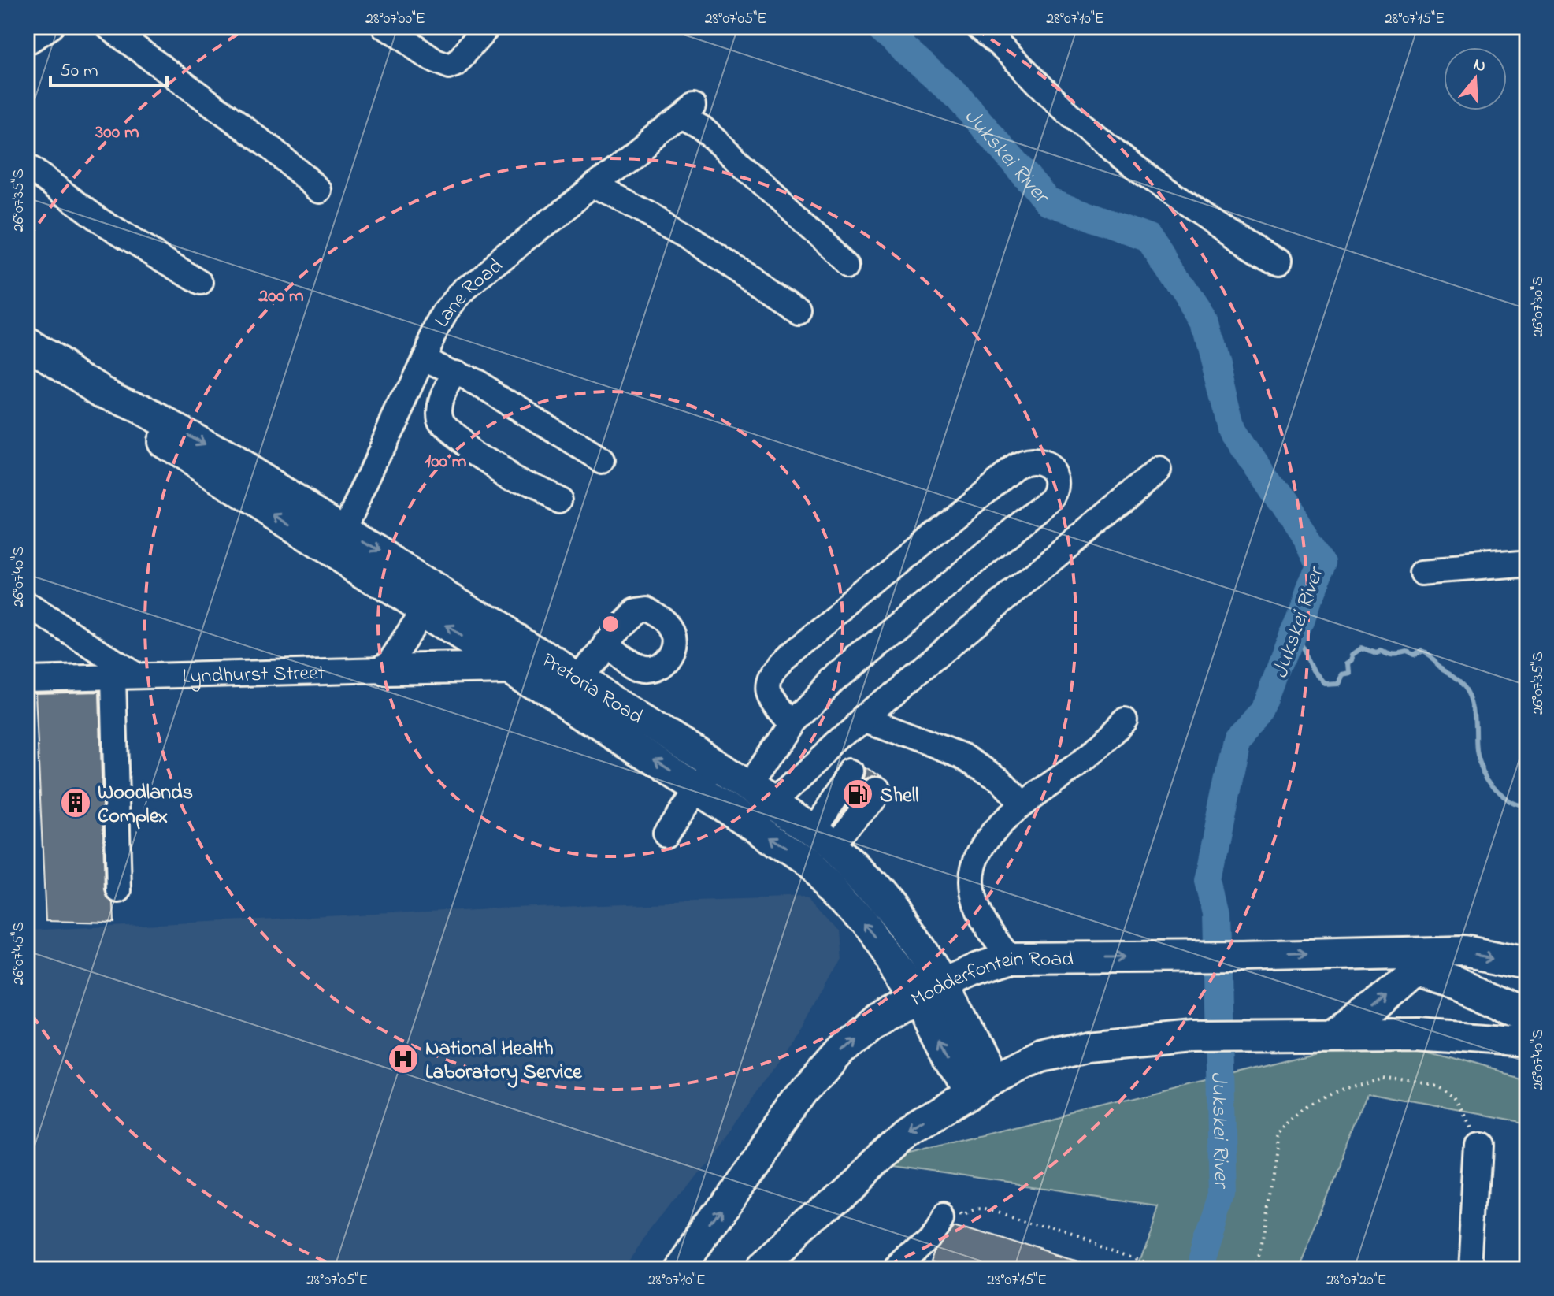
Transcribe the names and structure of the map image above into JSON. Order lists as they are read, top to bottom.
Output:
{
  "streets": {
    "main road": ["Pretoria Road", "Modderfontein Road"],
    "street": ["Lane Road", "Lyndhurst Street"]
  },
  "crossings": [
    ["Lane Road", "Pretoria Road"],
    ["Pretoria Road", "Modderfontein Road"]
  ],
  "water": ["Jukskei River"],
  "places": {
    "fuel station": ["Shell"],
    "building": ["Woodlands Complex"],
    "hospital": ["National Health Laboratory Service"]
  },
  "scale_bar": "50 m",
  "north": "top",
  "coordinates": [
    "28°07'00\"E",
    "28°07'05\"E",
    "28°07'10\"E",
    "28°07'15\"E",
    "26°07'35\"S",
    "26°07'30\"S",
    "26°07'40\"S",
    "26°07'45\"S",
    "28°07'20\"E"
  ],
  "rings": ["300 m", "200 m", "100 m"]
}
